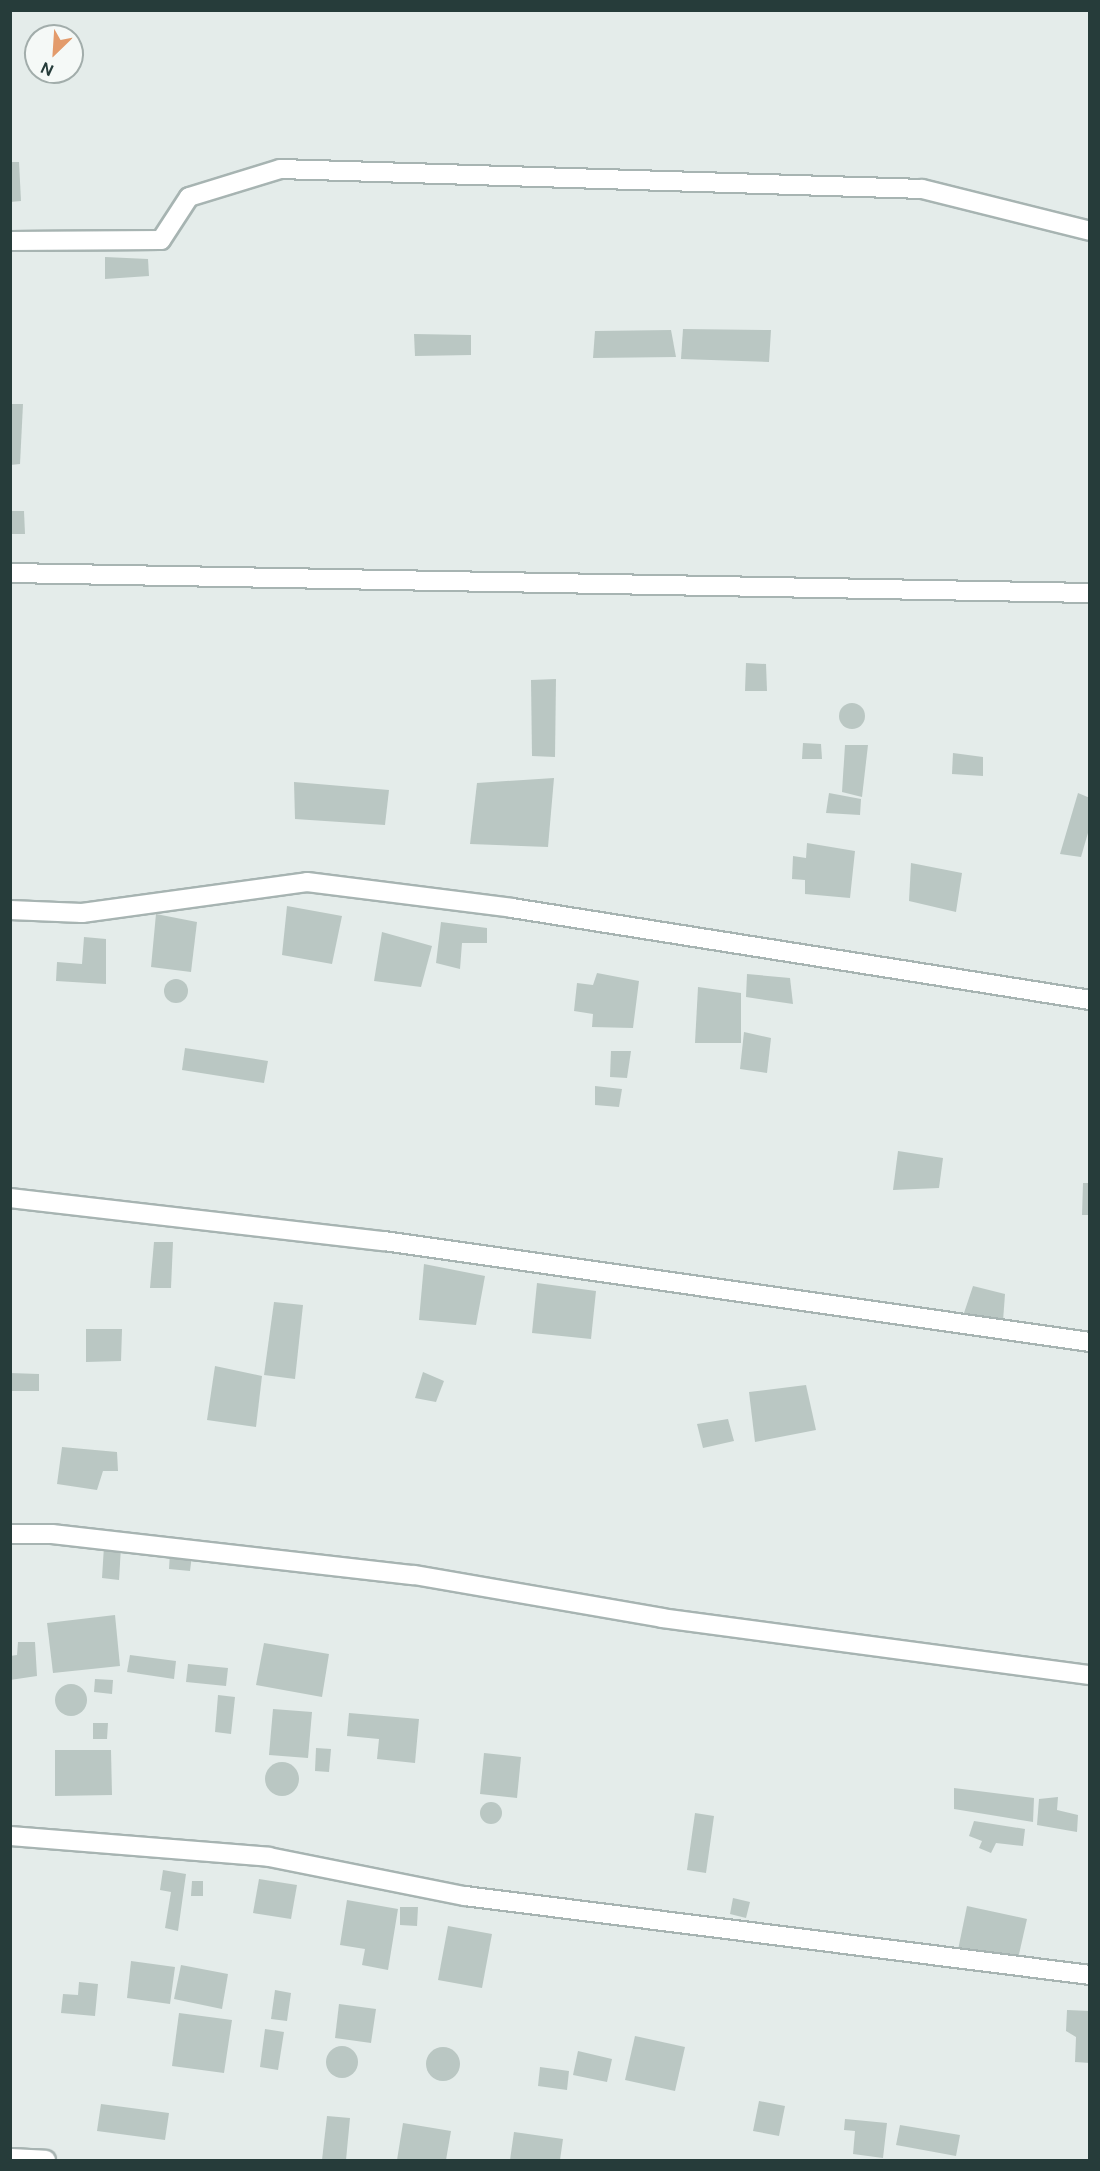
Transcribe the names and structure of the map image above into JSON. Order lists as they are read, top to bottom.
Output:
{
  "north": "bottom left"
}
